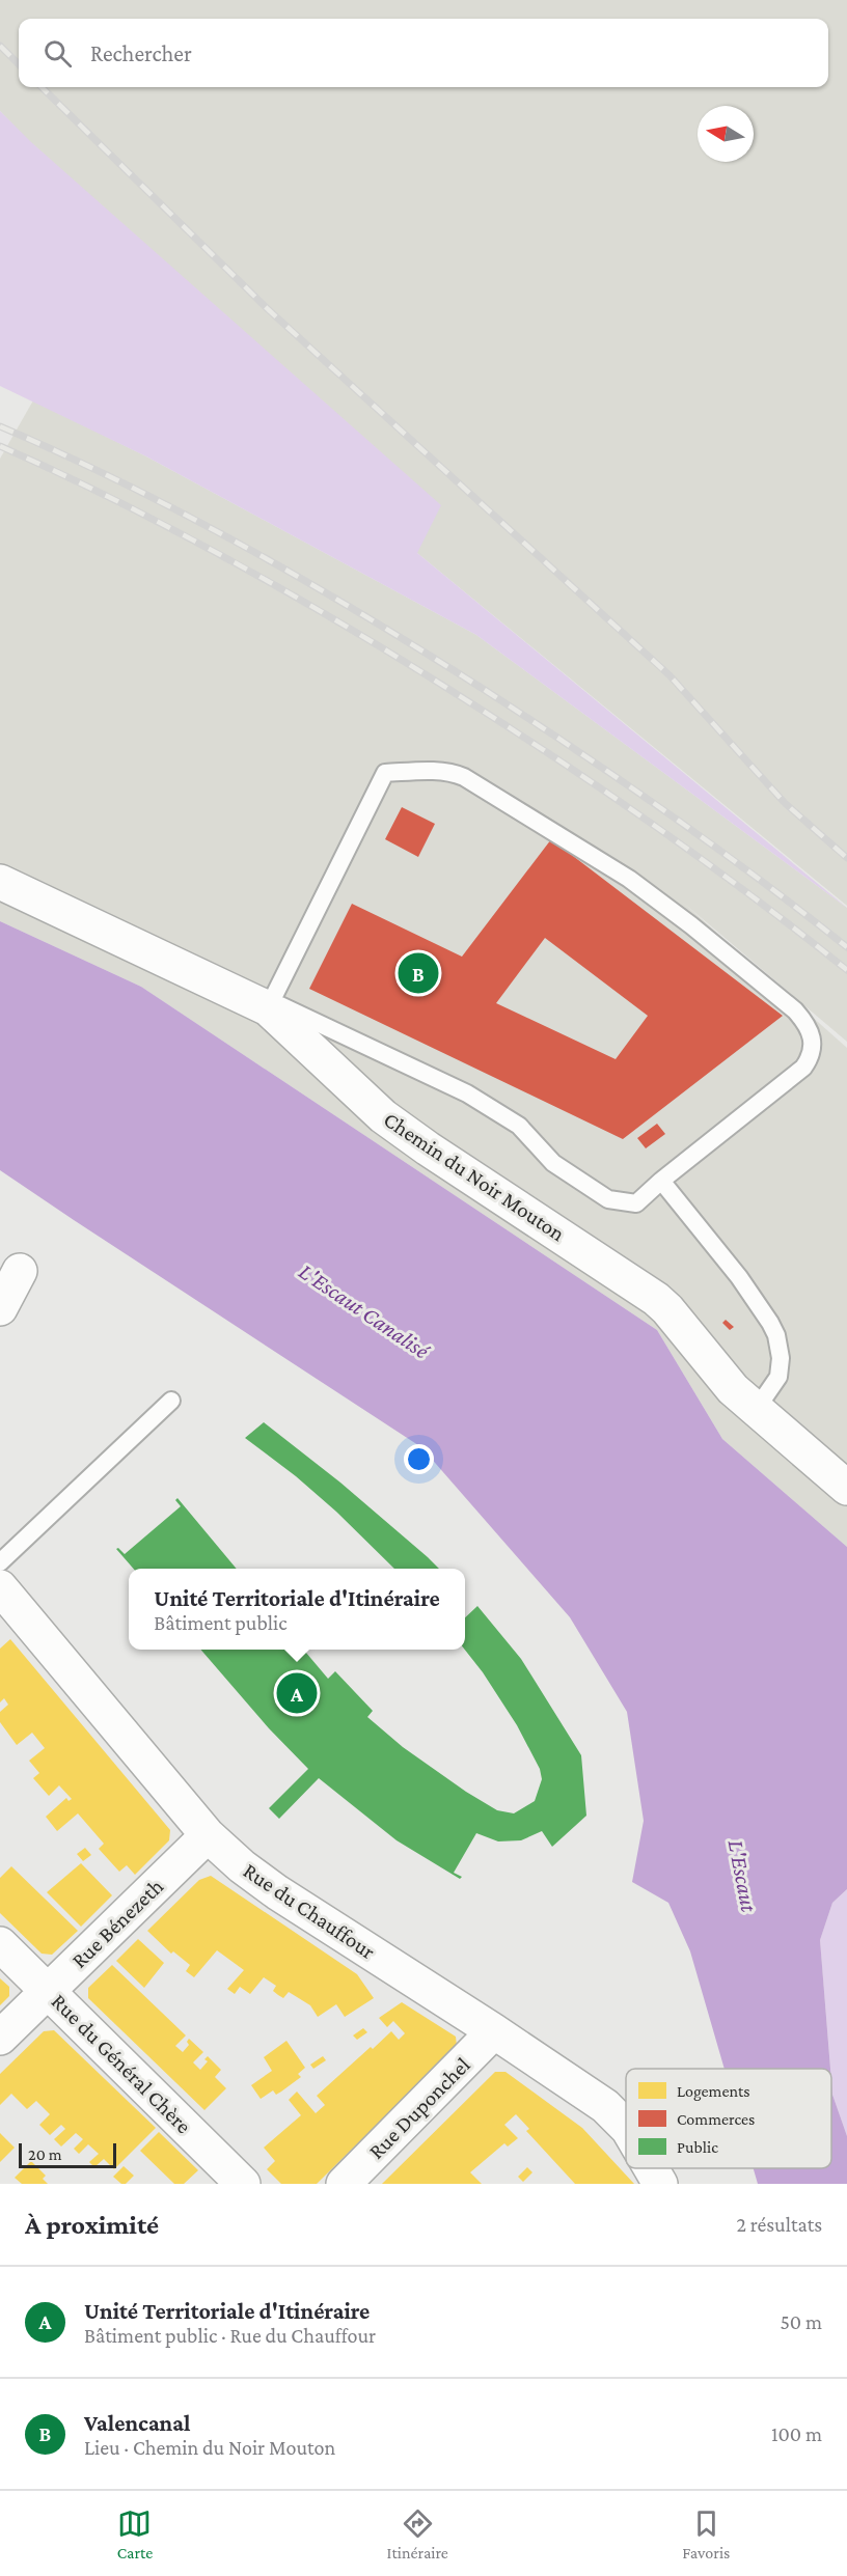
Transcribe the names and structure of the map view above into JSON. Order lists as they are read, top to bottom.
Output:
{
  "streets": {
    "street": [
      "Chemin du Noir Mouton",
      "Rue du Chauffour",
      "Rue Bénezeth",
      "Rue du Général Chère",
      "Rue Duponchel"
    ]
  },
  "crossings": [
    ["Rue du Chauffour", "Rue Bénezeth"],
    ["Rue du Chauffour", "Rue Duponchel"],
    ["Rue Bénezeth", "Rue du Général Chère"]
  ],
  "water": ["L'Escaut Canalisé", "L'Escaut"],
  "legend": ["Logements", "Commerces", "Public"],
  "scale_bar": "20 m",
  "north": "left",
  "page": {
    "search": "Rechercher",
    "pins": ["B", "A"],
    "popup": ["Unité Territoriale d'Itinéraire", "Bâtiment public"],
    "scale": "20 m",
    "heading": ["À proximité", "2 résultats"],
    "list": [
      {
        "mark": "A",
        "name": "Unité Territoriale d'Itinéraire",
        "note": "Bâtiment public · Rue du Chauffour",
        "value": "50 m"
      },
      {
        "mark": "B",
        "name": "Valencanal",
        "note": "Lieu · Chemin du Noir Mouton",
        "value": "100 m"
      }
    ],
    "nav": ["Carte", "Itinéraire", "Favoris"]
  }
}
